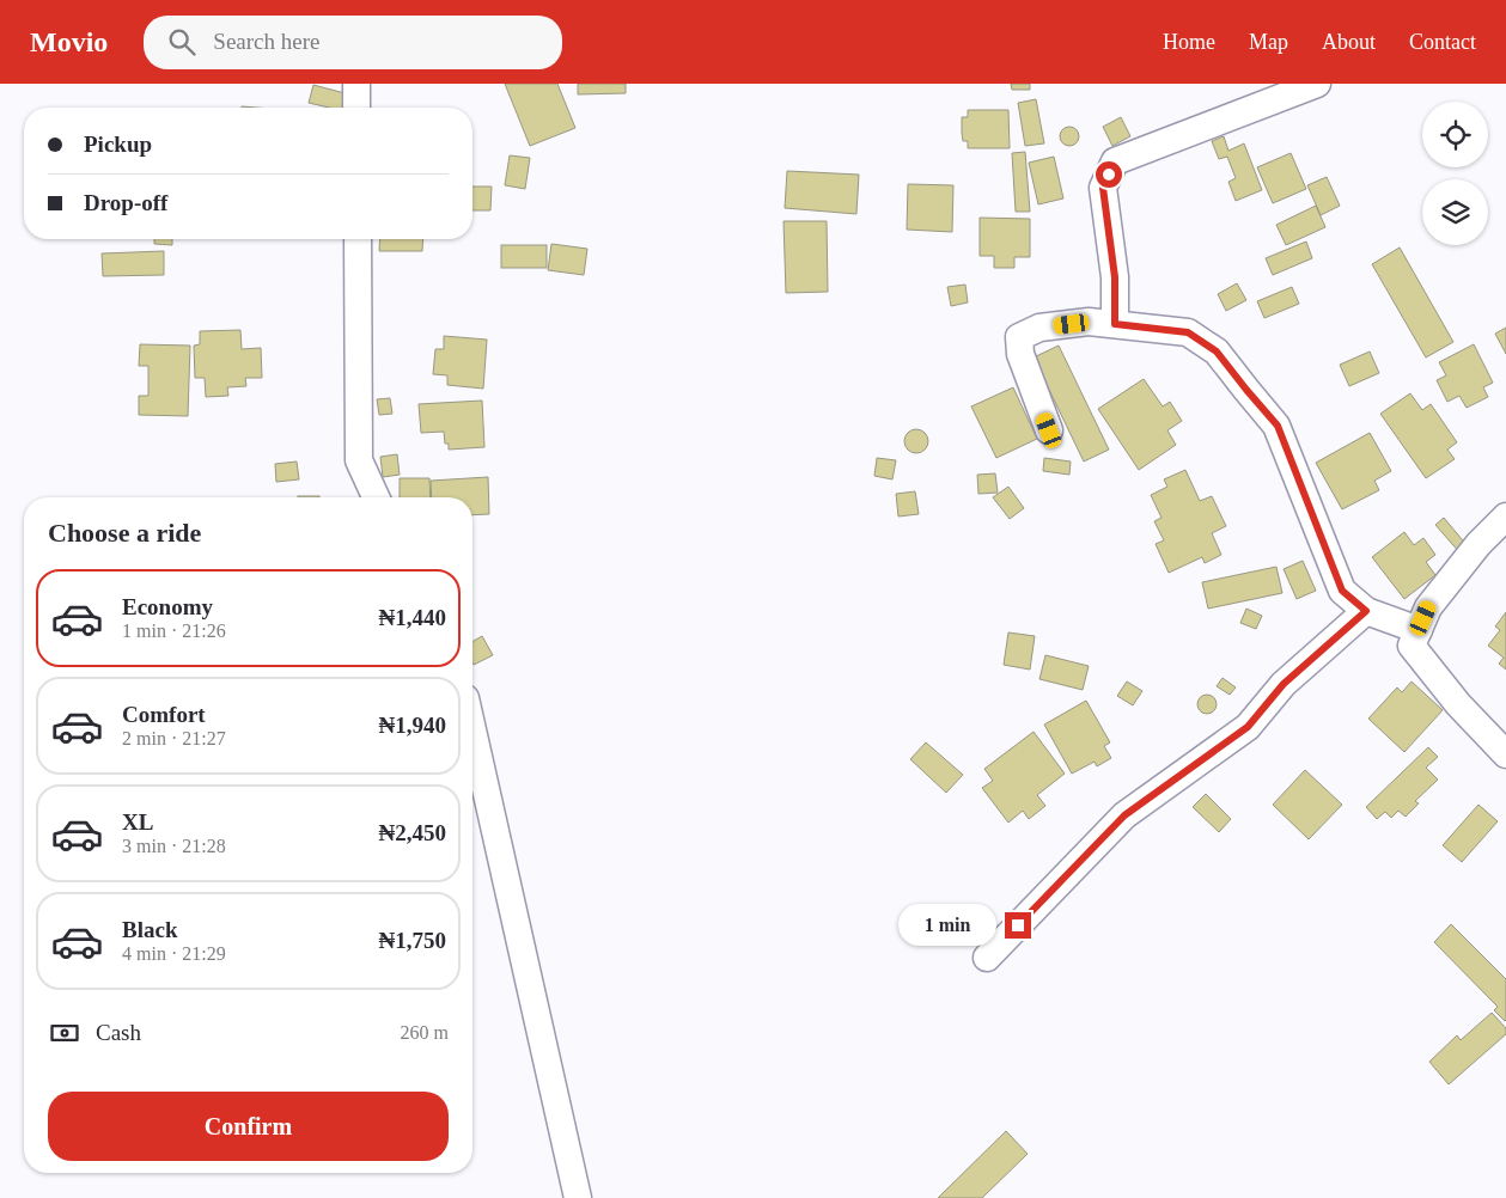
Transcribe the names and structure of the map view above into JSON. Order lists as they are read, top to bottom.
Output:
{
  "page": {
    "header": "Movio",
    "search": "Search here",
    "nav": [
      "Home",
      "Map",
      "About",
      "Contact"
    ],
    "banner": ["Pickup", "Drop-off"],
    "heading": "Choose a ride",
    "list": [
      {
        "name": "Economy",
        "note": "1 min · 21:26",
        "value": "₦1,440"
      },
      {
        "name": "Comfort",
        "note": "2 min · 21:27",
        "value": "₦1,940"
      },
      {
        "name": "XL",
        "note": "3 min · 21:28",
        "value": "₦2,450"
      },
      {
        "name": "Black",
        "note": "4 min · 21:29",
        "value": "₦1,750"
      }
    ],
    "bubble": "1 min",
    "pay": ["Cash", "260 m"],
    "buttons": "Confirm"
  }
}
